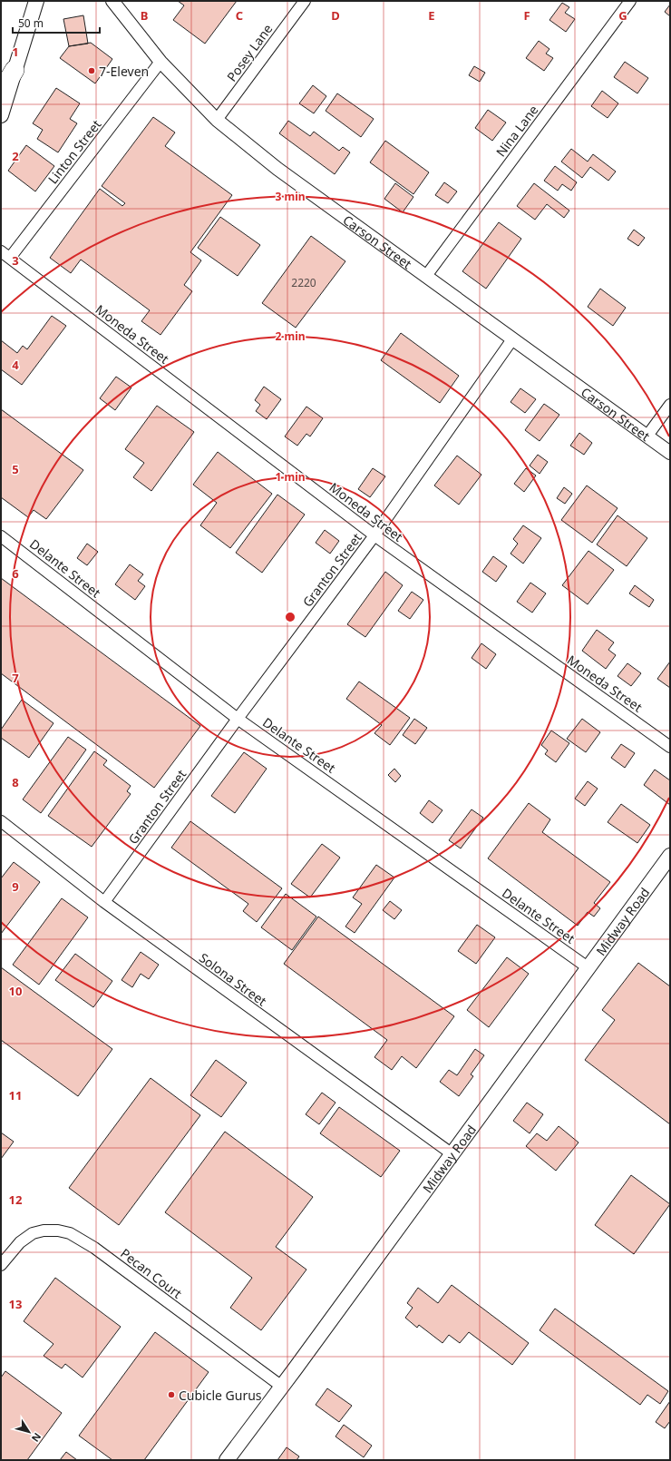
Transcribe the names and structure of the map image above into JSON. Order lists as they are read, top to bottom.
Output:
{
  "streets": {
    "main road": ["Midway Road"],
    "street": [
      "Posey Lane",
      "Nina Lane",
      "Linton Street",
      "Carson Street",
      "Moneda Street",
      "Delante Street",
      "Granton Street",
      "Solona Street",
      "Pecan Court"
    ]
  },
  "crossings": [
    ["Posey Lane", "Carson Street"],
    ["Nina Lane", "Carson Street"],
    ["Linton Street", "Carson Street"],
    ["Linton Street", "Moneda Street"],
    ["Carson Street", "Granton Street"],
    ["Moneda Street", "Granton Street"],
    ["Delante Street", "Granton Street"],
    ["Delante Street", "Midway Road"],
    ["Granton Street", "Solona Street"],
    ["Midway Road", "Solona Street"],
    ["Midway Road", "Pecan Court"]
  ],
  "places": ["7-Eleven", "Cubicle Gurus"],
  "house_numbers": ["2220"],
  "scale_bar": "50 m",
  "north": "bottom right",
  "grid": {
    "columns": [
      "B",
      "C",
      "D",
      "E",
      "F",
      "G"
    ],
    "rows": [
      "1",
      "2",
      "3",
      "4",
      "5",
      "6",
      "7",
      "8",
      "9",
      "10",
      "11",
      "12",
      "13"
    ]
  },
  "rings": ["3 min", "2 min", "1 min"]
}
